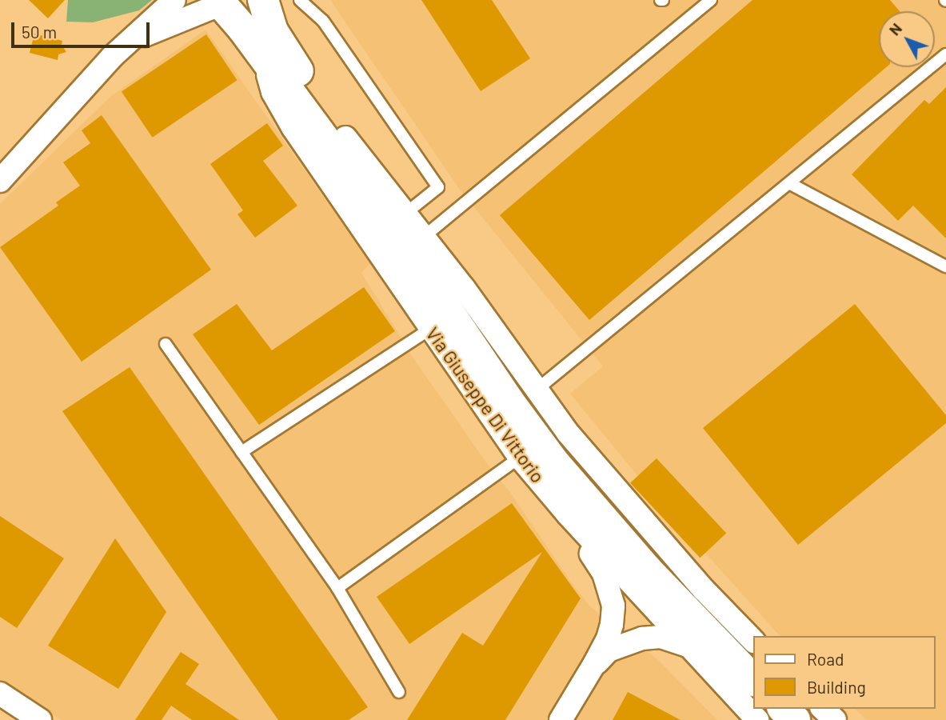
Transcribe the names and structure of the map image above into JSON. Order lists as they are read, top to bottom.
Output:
{
  "streets": {
    "main road": ["Via Giuseppe Di Vittorio"]
  },
  "legend": ["Road", "Building"],
  "scale_bar": "50 m",
  "north": "top left"
}
